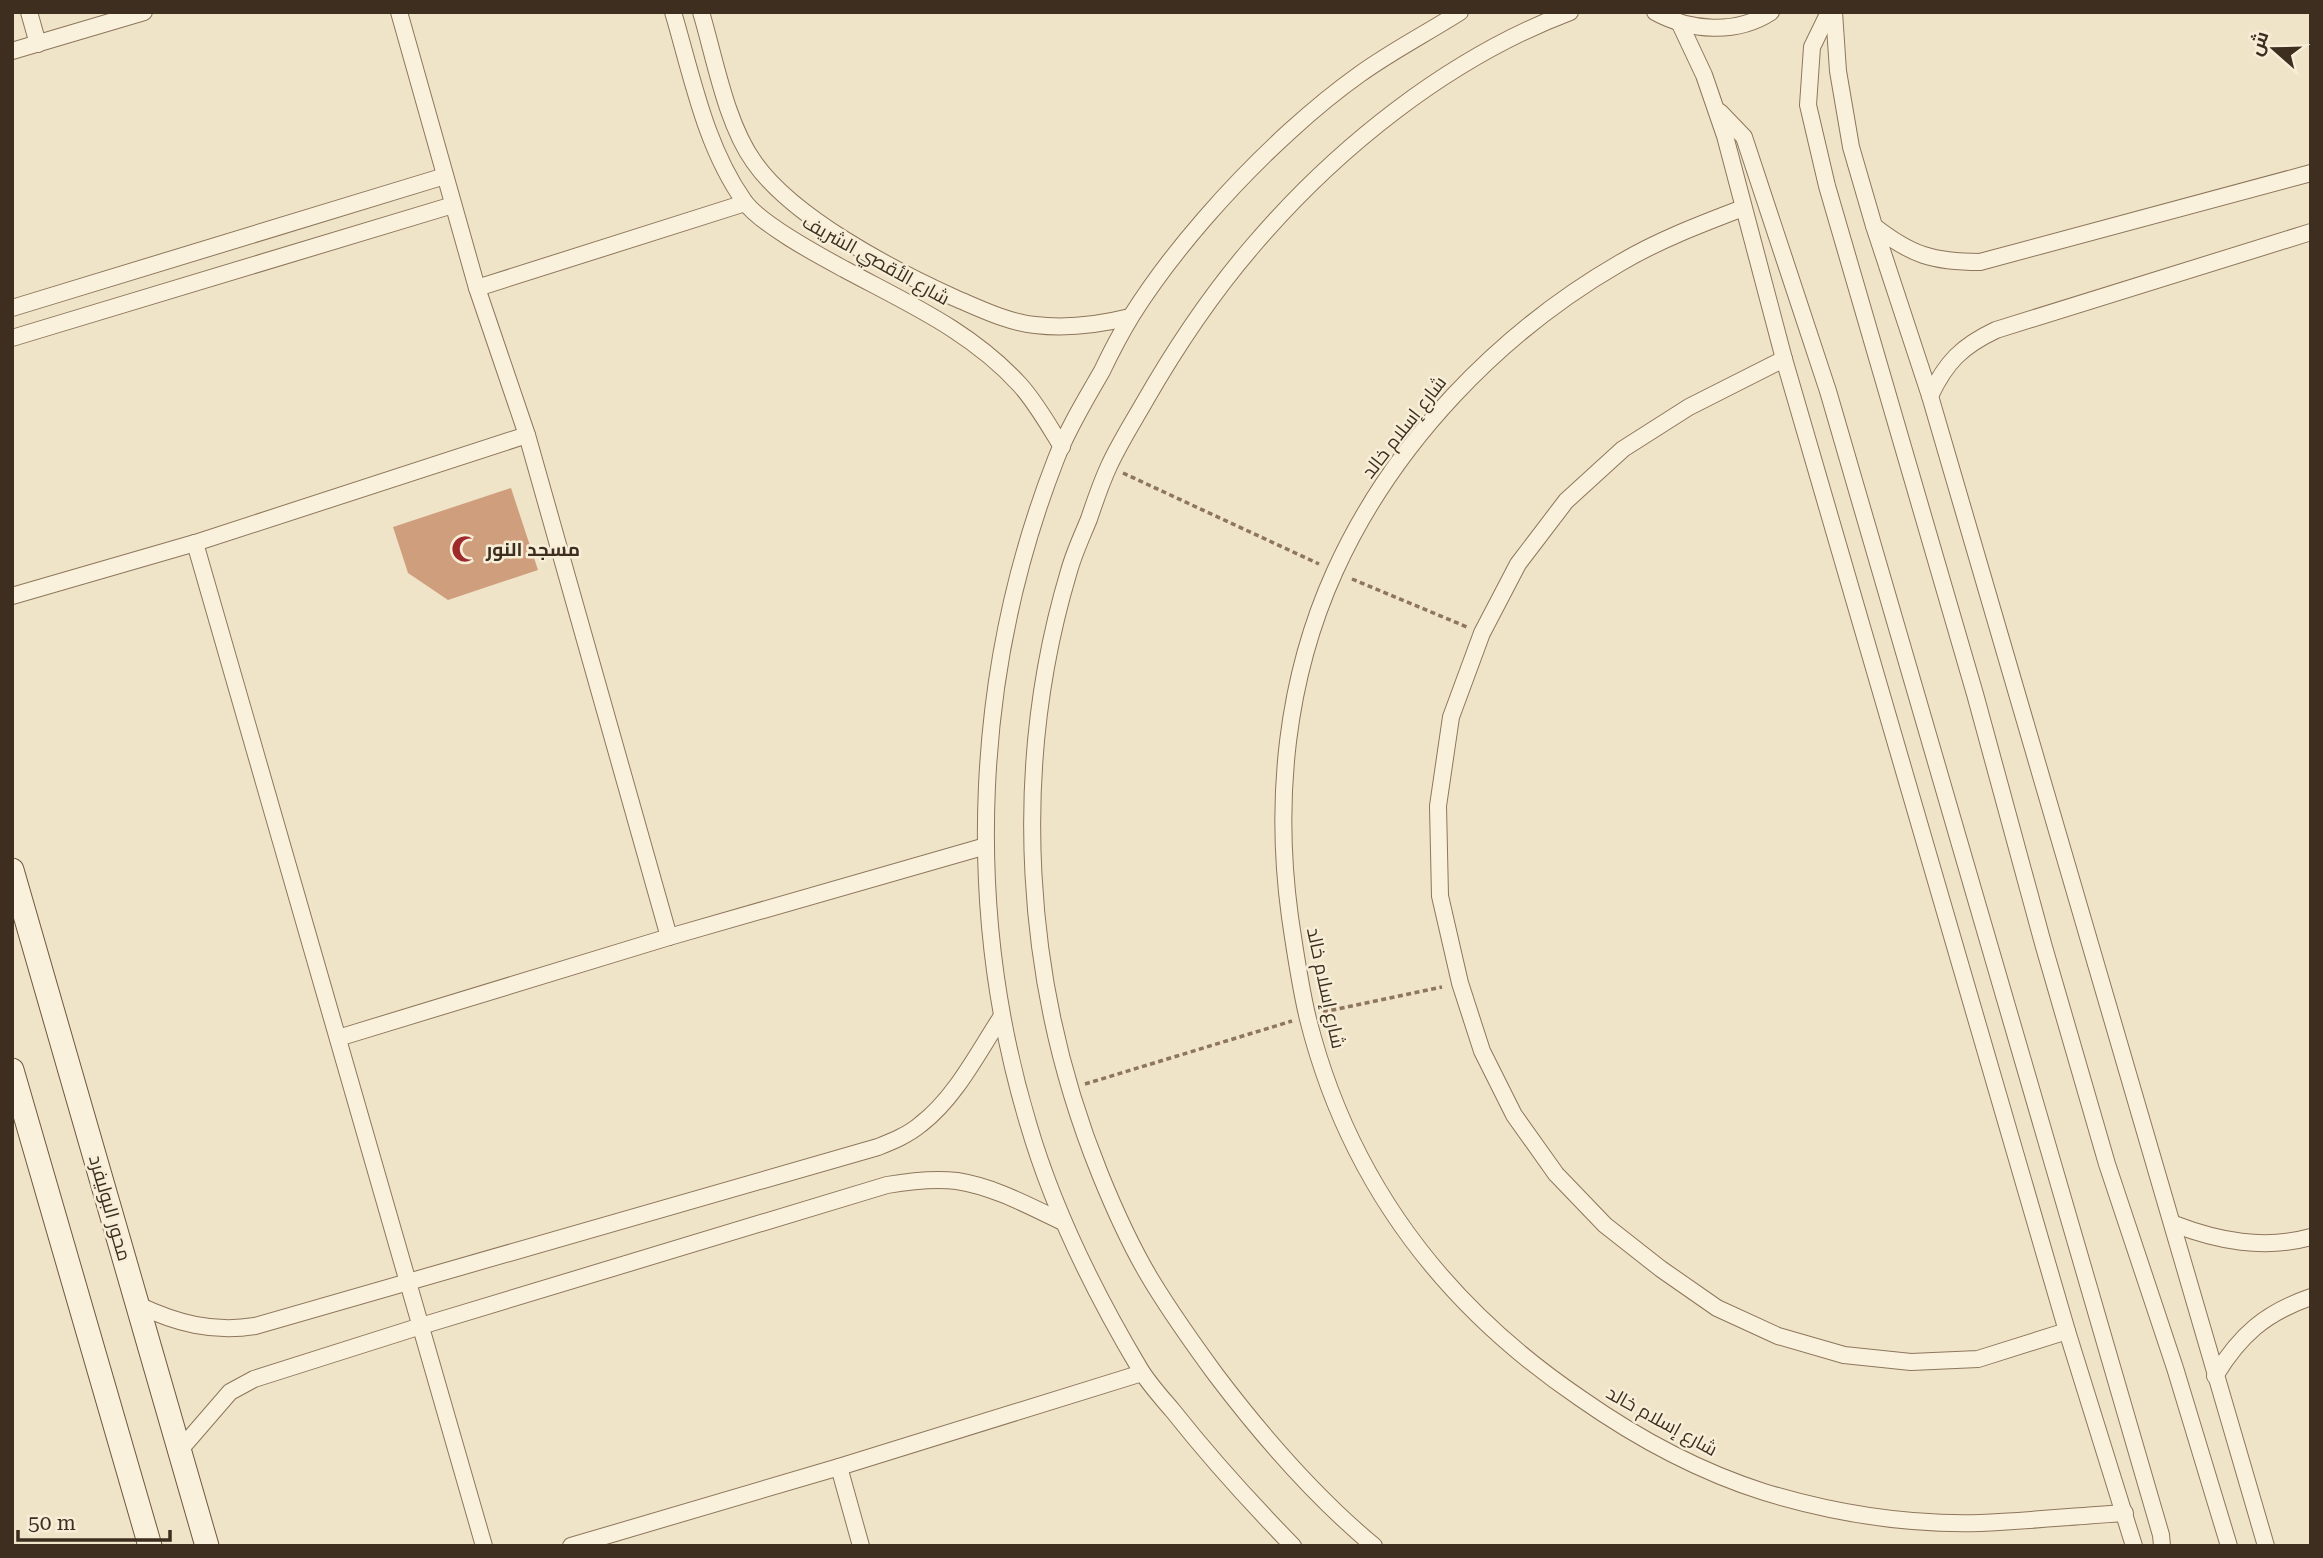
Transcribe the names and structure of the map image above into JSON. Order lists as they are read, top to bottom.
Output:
{
  "streets": {
    "street": ["شارع الأقصي الشريف", "شارع إسلام خالد", "محور البوليفرد"]
  },
  "places": {
    "mosque": ["مسجد النور"]
  },
  "scale_bar": "50 m",
  "north": "left"
}
